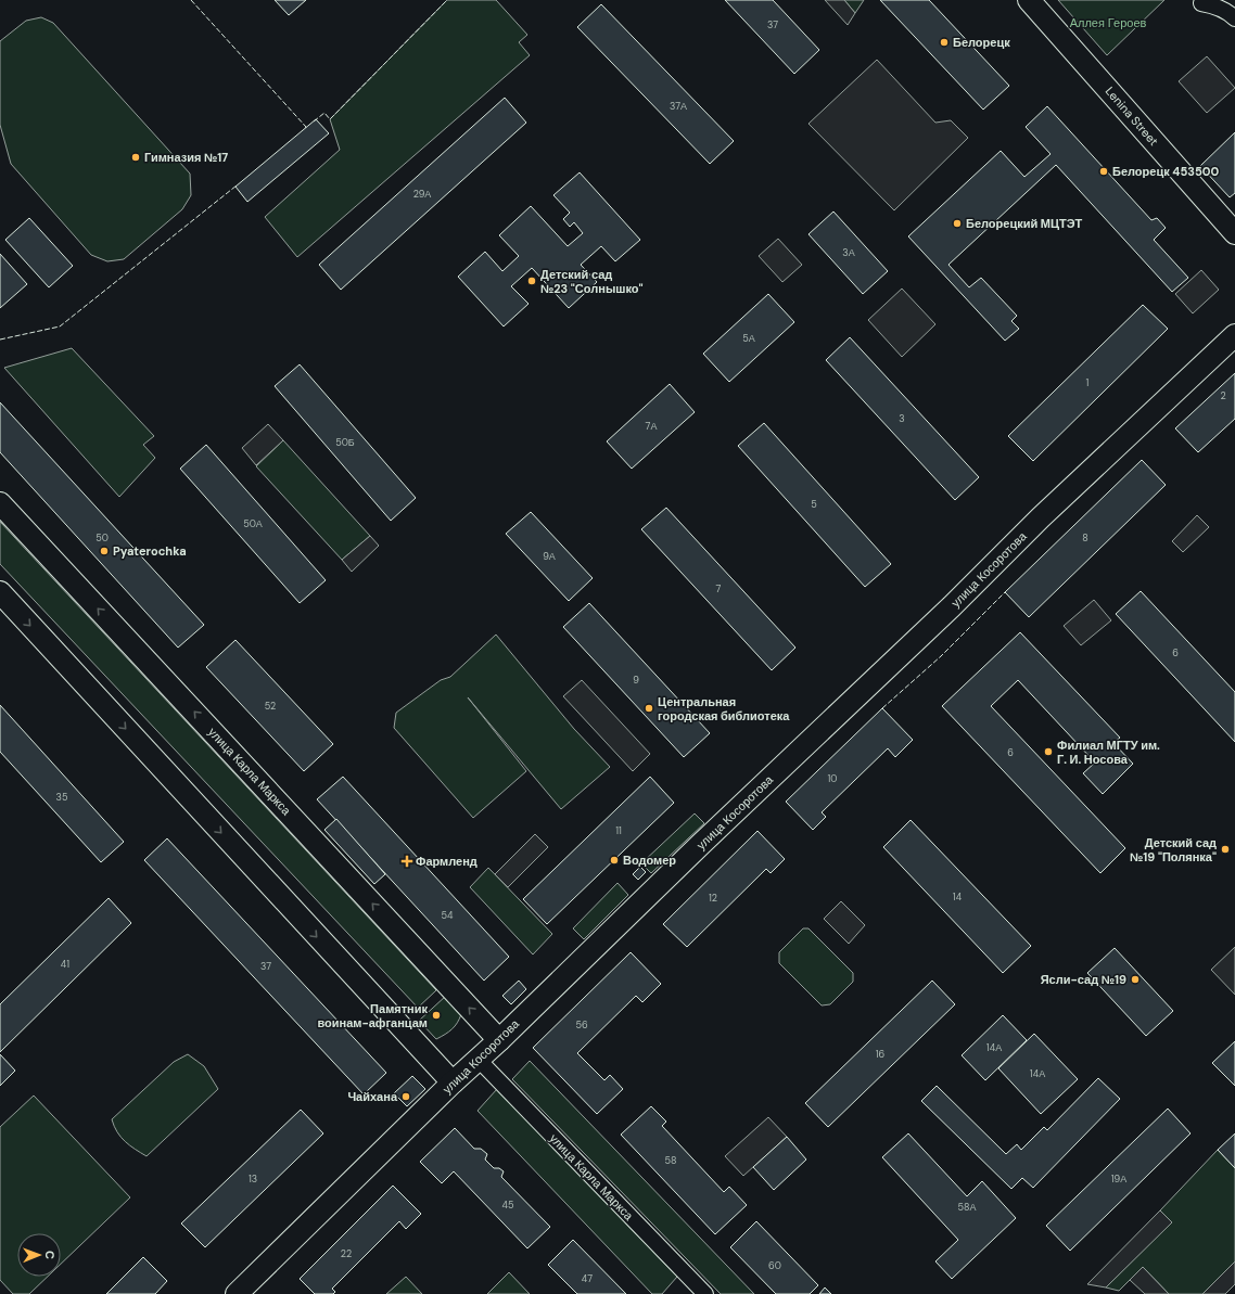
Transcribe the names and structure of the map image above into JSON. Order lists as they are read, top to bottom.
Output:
{
  "streets": {
    "street": ["Lenina Street", "улица Косоротова", "улица Карла Маркса"]
  },
  "crossings": [
    ["улица Косоротова", "улица Карла Маркса"]
  ],
  "parks": ["Аллея Героев"],
  "places": {
    "other": [
      "Белорецк",
      "Гимназия №17",
      "Белорецк 453500",
      "Белорецкий МЦТЭТ",
      "Детский сад №23 \"Солнышко\"",
      "Pyaterochka",
      "Центральная городская библиотека",
      "Филиал МГТУ им. Г. И. Носова",
      "Детский сад №19 \"Полянка\"",
      "Водомер",
      "Ясли-сад №19",
      "Памятник воинам-афганцам",
      "Чайхана"
    ],
    "health": ["Фармленд"]
  },
  "house_numbers": [
    "37",
    "37А",
    "29А",
    "3А",
    "5А",
    "1",
    "2",
    "3",
    "7А",
    "50Б",
    "5",
    "50А",
    "50",
    "8",
    "9А",
    "7",
    "6",
    "9",
    "52",
    "6",
    "10",
    "35",
    "11",
    "14",
    "12",
    "54",
    "41",
    "37",
    "56",
    "14А",
    "16",
    "14А",
    "58",
    "13",
    "19А",
    "45",
    "58А",
    "22",
    "60",
    "47"
  ],
  "north": "right"
}
